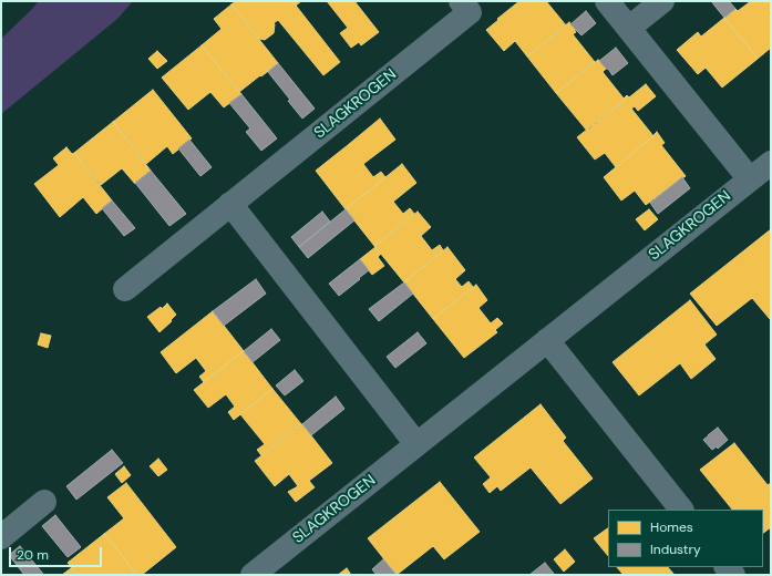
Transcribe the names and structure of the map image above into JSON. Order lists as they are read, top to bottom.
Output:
{
  "streets": {
    "street": ["SLAGKROGEN"]
  },
  "legend": ["Homes", "Industry"],
  "scale_bar": "20 m"
}
